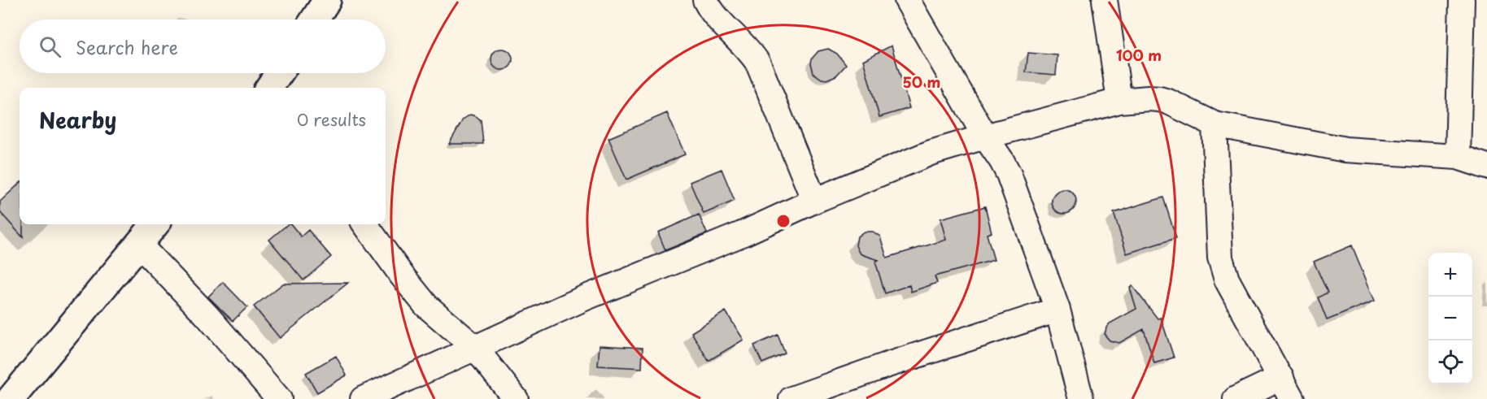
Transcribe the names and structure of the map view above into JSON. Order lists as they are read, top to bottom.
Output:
{
  "page": {
    "search": "Search here",
    "heading": ["Nearby", "0 results"],
    "map_buttons": ["+", "−"]
  },
  "rings": ["100 m", "50 m"]
}
